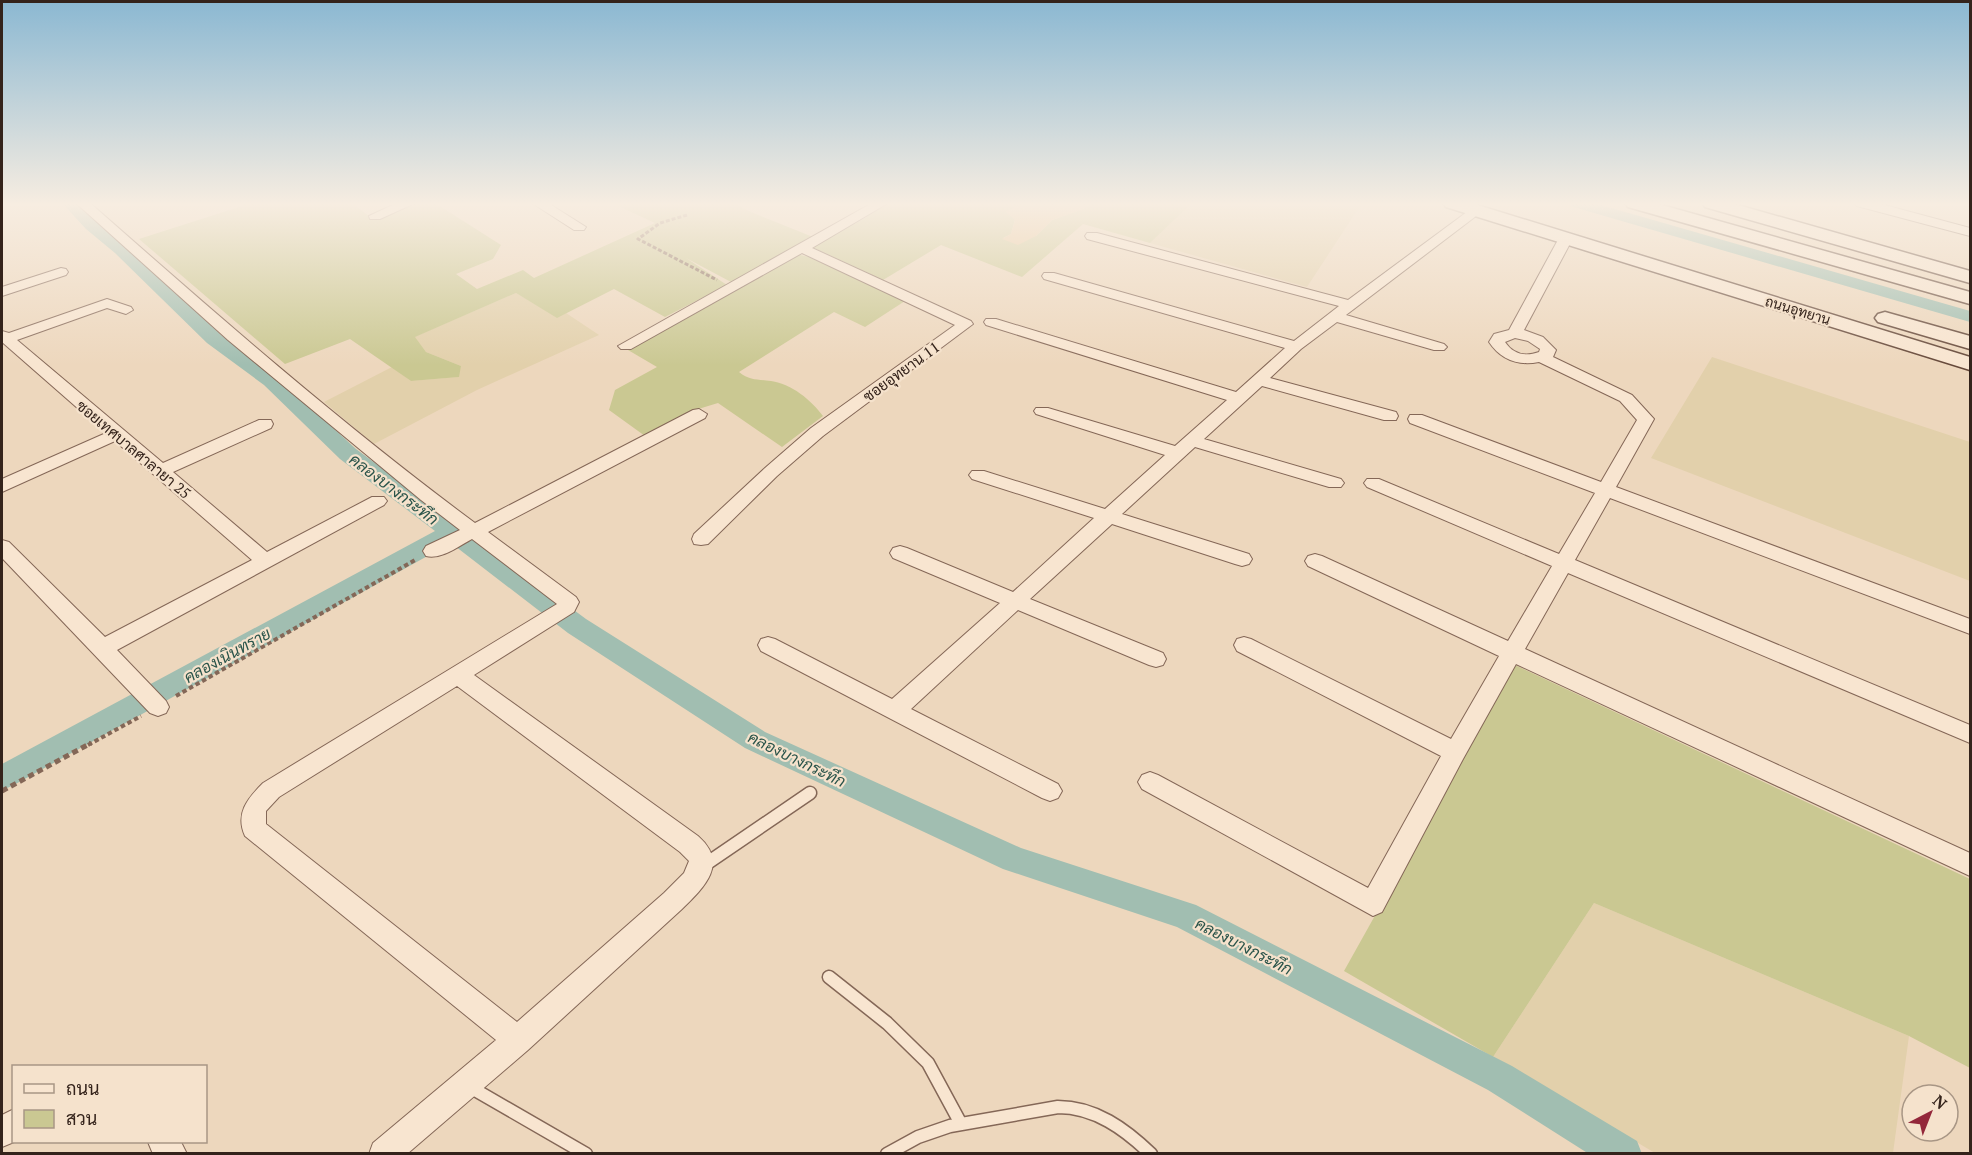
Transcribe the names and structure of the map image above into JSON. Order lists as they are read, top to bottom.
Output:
{
  "streets": {
    "main road": ["ถนนอุทยาน"],
    "street": ["ซอยอุทยาน 11", "ซอยเทศบาลศาลายา 25"]
  },
  "water": ["คลองบางกระทึก", "คลองเนินทราย"],
  "legend": ["ถนน", "สวน"],
  "north": "top right"
}
